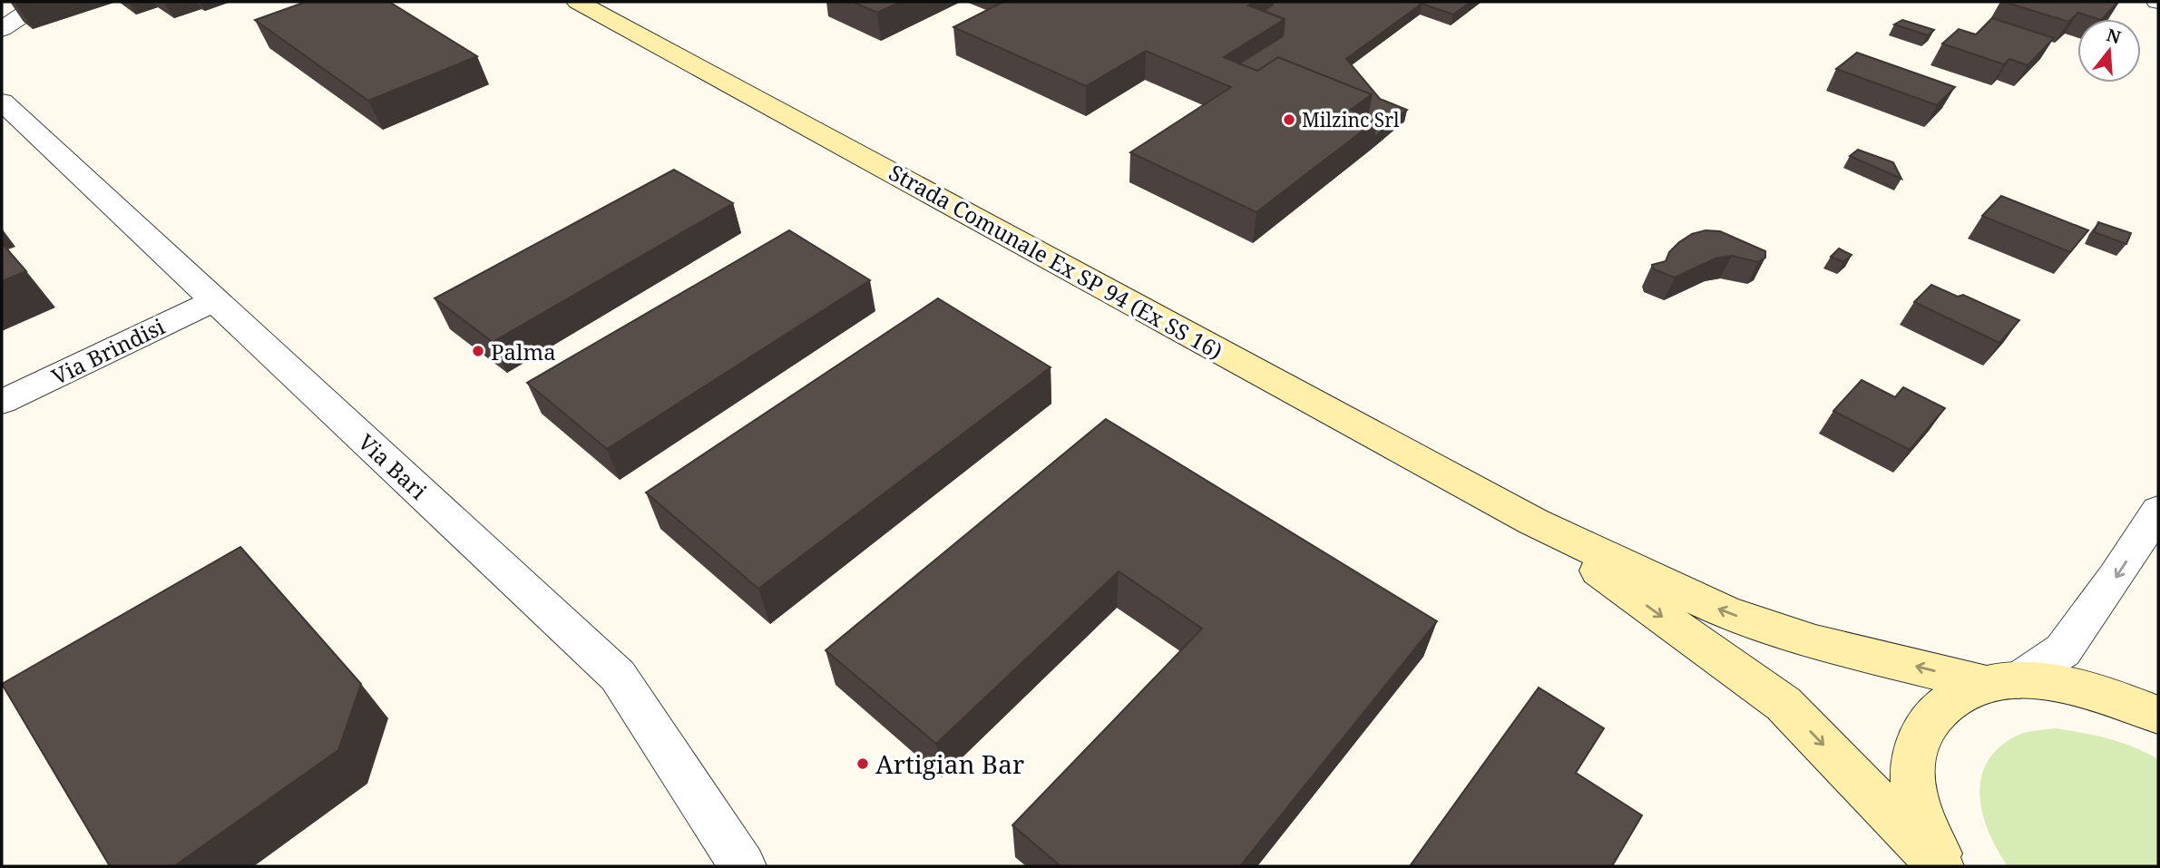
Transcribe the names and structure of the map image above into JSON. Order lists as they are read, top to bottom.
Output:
{
  "streets": {
    "main road": ["Strada Comunale Ex SP 94 (Ex SS 16)"],
    "street": ["Via Brindisi", "Via Bari"]
  },
  "crossings": [
    ["Via Brindisi", "Via Bari"]
  ],
  "places": ["Milzinc Srl", "Palma", "Artigian Bar"],
  "north": "top"
}
